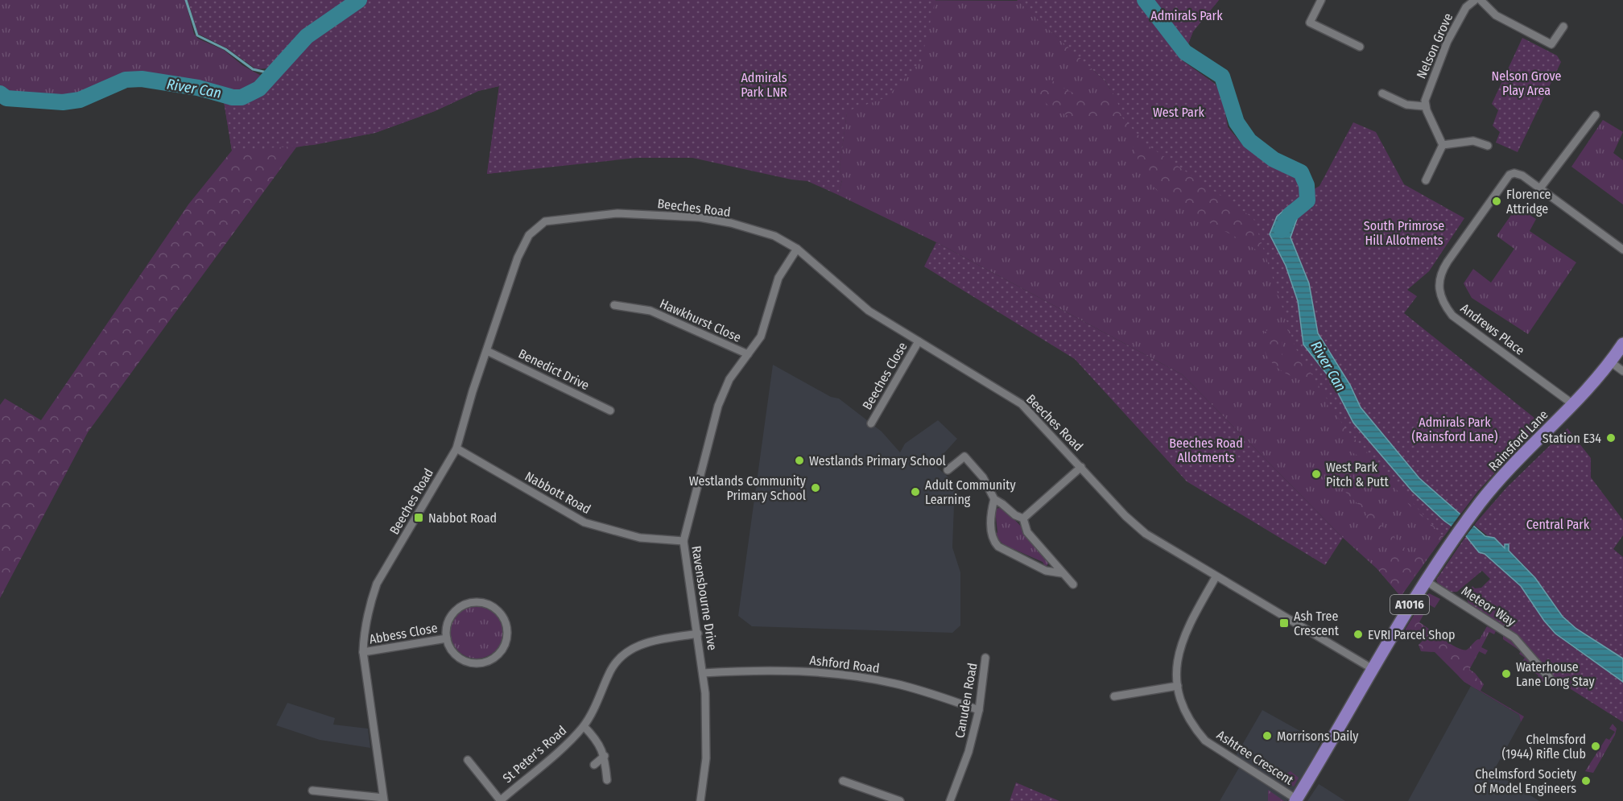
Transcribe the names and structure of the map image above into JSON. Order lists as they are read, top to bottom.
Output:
{
  "streets": {
    "main road": ["Rainsford Lane", "A1016"],
    "street": [
      "Nelson Grove",
      "Beeches Road",
      "Hawkhurst Close",
      "Andrews Place",
      "Benedict Drive",
      "Beeches Close",
      "Nabbott Road",
      "Ravensbourne Drive",
      "Meteor Way",
      "Abbess Close",
      "Ashford Road",
      "Canuden Road",
      "St Peter's Road",
      "Ashtree Crescent"
    ]
  },
  "crossings": [
    ["Beeches Road", "Benedict Drive"],
    ["Beeches Road", "Beeches Close"],
    ["Beeches Road", "Nabbott Road"],
    ["Beeches Road", "Ravensbourne Drive"],
    ["Beeches Road", "A1016"],
    ["Beeches Road", "Abbess Close"],
    ["Beeches Road", "Ashtree Crescent"],
    ["Hawkhurst Close", "Ravensbourne Drive"],
    ["Andrews Place", "Rainsford Lane"],
    ["Rainsford Lane", "A1016"],
    ["Rainsford Lane", "Meteor Way"],
    ["Nabbott Road", "Ravensbourne Drive"],
    ["Ravensbourne Drive", "Ashford Road"],
    ["Ravensbourne Drive", "St Peter's Road"],
    ["A1016", "Meteor Way"],
    ["A1016", "Ashtree Crescent"],
    ["Ashford Road", "Canuden Road"]
  ],
  "water": ["River Can"],
  "parks": [
    "Admirals Park",
    "Nelson Grove Play Area",
    "Admirals Park LNR",
    "West Park",
    "South Primrose Hill Allotments",
    "Admirals Park (Rainsford Lane)",
    "Beeches Road Allotments",
    "Central Park"
  ],
  "places": {
    "other": [
      "Florence Attridge",
      "Station E34",
      "Westlands Primary School",
      "West Park Pitch & Putt",
      "Westlands Community Primary School",
      "Adult Community Learning",
      "EVRI Parcel Shop",
      "Waterhouse Lane Long Stay",
      "Morrisons Daily",
      "Chelmsford (1944) Rifle Club",
      "Chelmsford Society Of Model Engineers"
    ],
    "transit": ["Nabbot Road", "Ash Tree Crescent"]
  }
}
